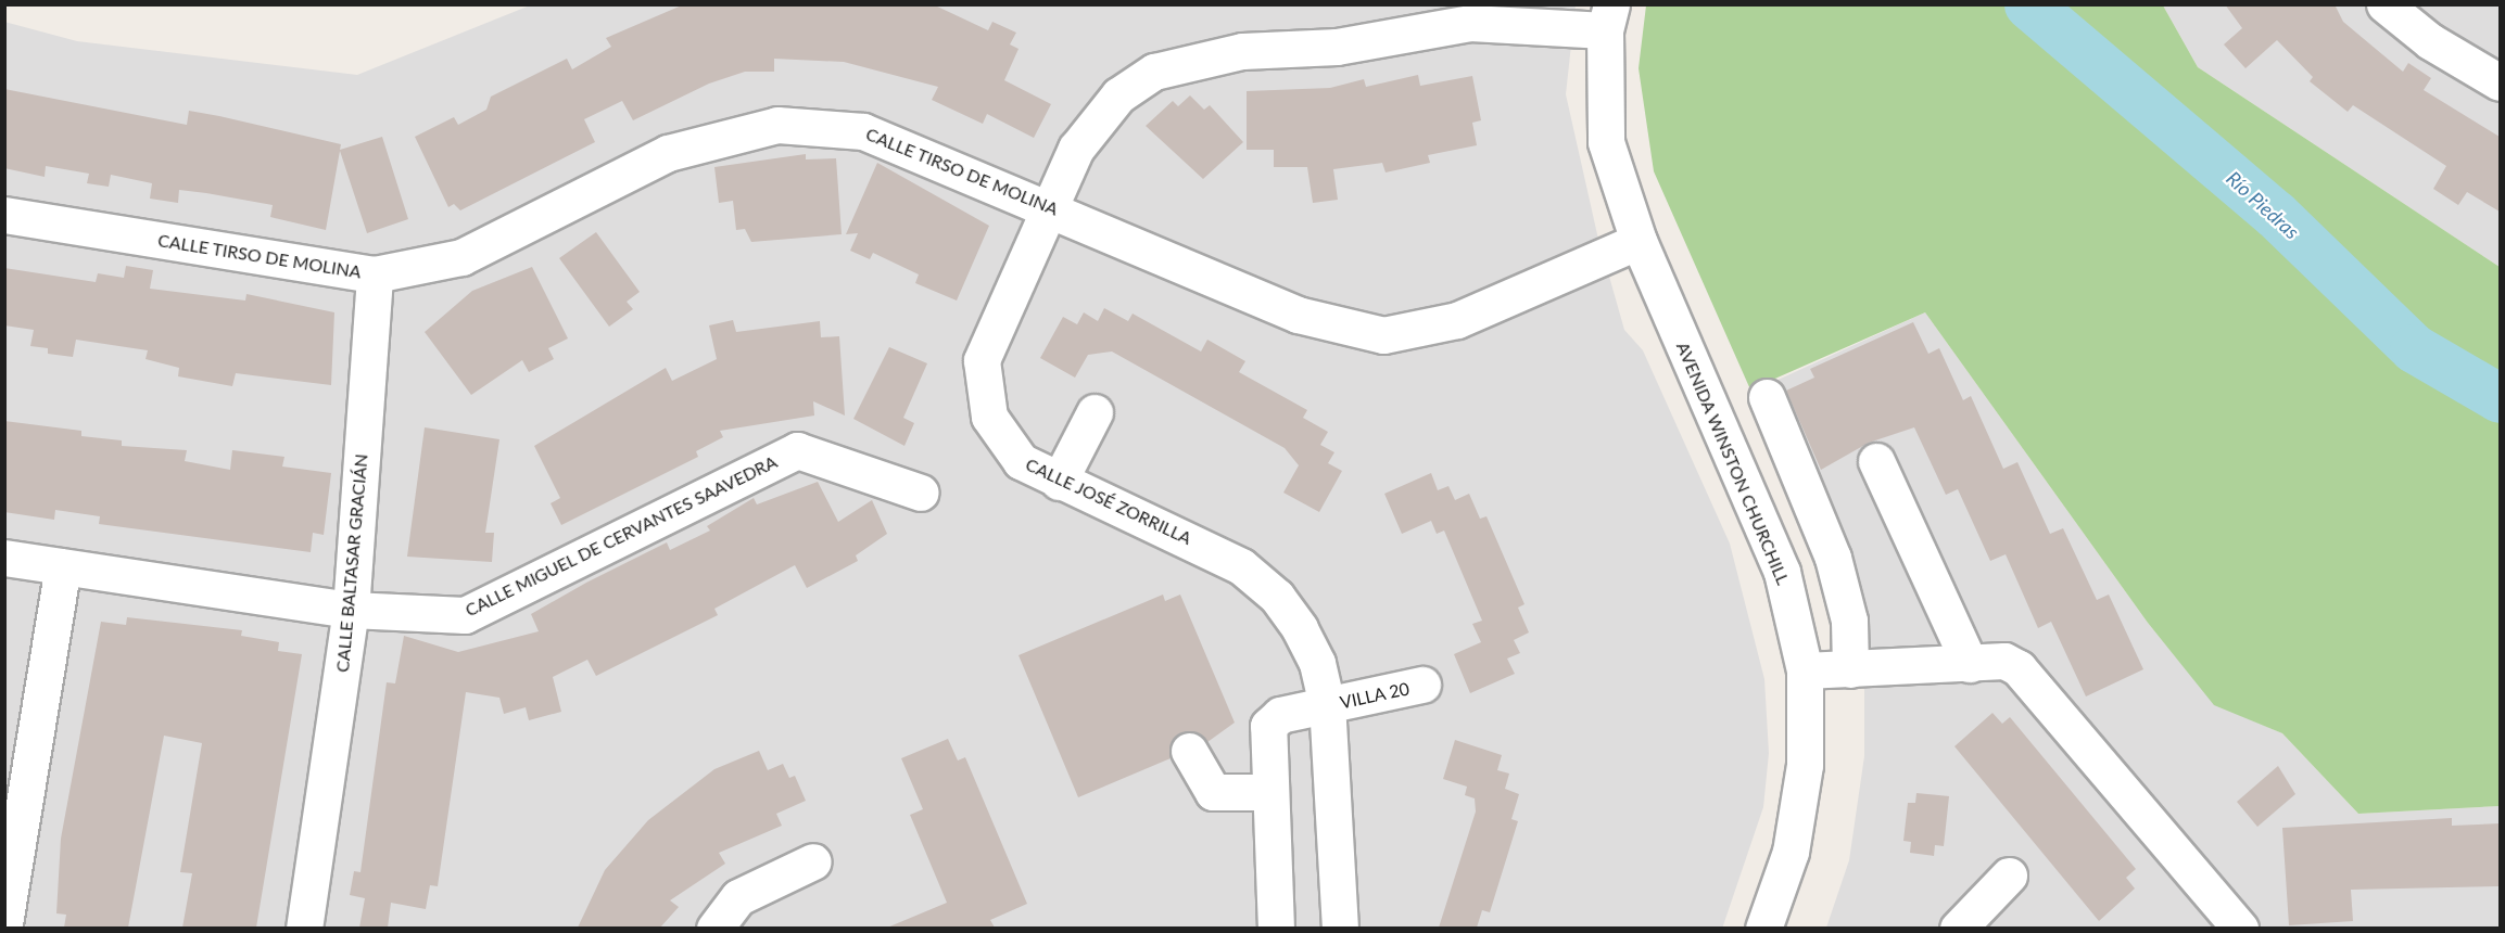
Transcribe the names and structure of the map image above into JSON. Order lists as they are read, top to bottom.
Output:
{
  "streets": {
    "street": [
      "CALLE TIRSO DE MOLINA",
      "AVENIDA WINSTON CHURCHILL",
      "CALLE JOSÉ ZORRILLA",
      "CALLE MIGUEL DE CERVANTES SAAVEDRA",
      "CALLE BALTASAR GRACIÁN",
      "VILLA 20"
    ]
  },
  "crossings": [
    ["CALLE TIRSO DE MOLINA", "AVENIDA WINSTON CHURCHILL"],
    ["CALLE TIRSO DE MOLINA", "CALLE JOSÉ ZORRILLA"],
    ["CALLE TIRSO DE MOLINA", "CALLE BALTASAR GRACIÁN"],
    ["AVENIDA WINSTON CHURCHILL", "CALLE JOSÉ ZORRILLA"],
    ["CALLE JOSÉ ZORRILLA", "VILLA 20"],
    ["CALLE MIGUEL DE CERVANTES SAAVEDRA", "CALLE BALTASAR GRACIÁN"]
  ],
  "water": ["Río Piedras"]
}
